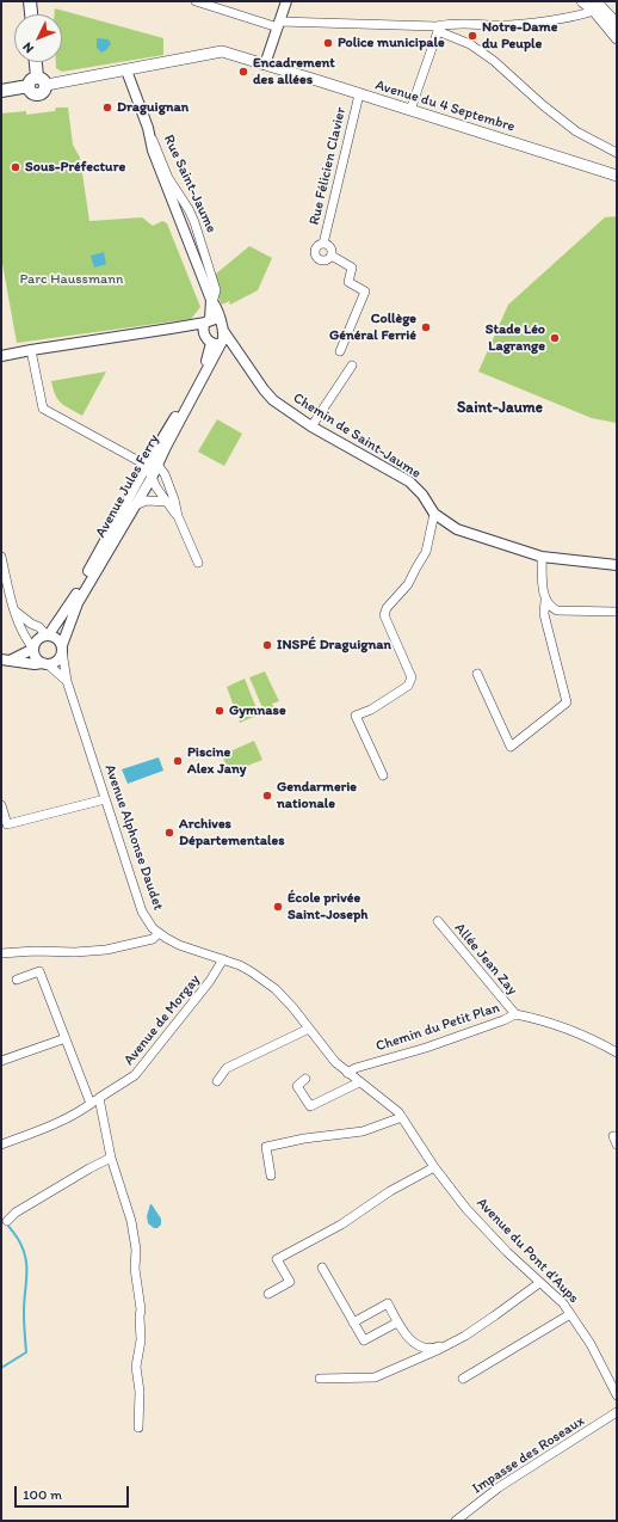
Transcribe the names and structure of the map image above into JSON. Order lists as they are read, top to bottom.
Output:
{
  "streets": {
    "main road": ["Avenue du 4 Septembre"],
    "street": [
      "Rue Félicien Clavier",
      "Chemin de Saint-Jaume",
      "Avenue Jules Ferry",
      "Avenue Alphonse Daudet",
      "Allée Jean Zay",
      "Avenue de Morgay",
      "Chemin du Petit Plan",
      "Avenue du Pont d'Aups",
      "Impasse des Roseaux"
    ]
  },
  "crossings": [
    ["Avenue du 4 Septembre", "Rue Félicien Clavier"],
    ["Chemin de Saint-Jaume", "Avenue Jules Ferry"],
    ["Avenue Jules Ferry", "Avenue Alphonse Daudet"],
    ["Avenue Alphonse Daudet", "Avenue de Morgay"],
    ["Avenue Alphonse Daudet", "Avenue du Pont d'Aups"],
    ["Allée Jean Zay", "Chemin du Petit Plan"],
    ["Avenue de Morgay", "Avenue du Pont d'Aups"],
    ["Chemin du Petit Plan", "Avenue du Pont d'Aups"]
  ],
  "districts": ["Saint-Jaume"],
  "parks": ["Parc Haussmann"],
  "places": [
    "Notre-Dame du Peuple",
    "Police municipale",
    "Encadrement des allées",
    "Draguignan",
    "Sous-Préfecture",
    "Collège Général Ferrié",
    "Stade Léo Lagrange",
    "INSPÉ Draguignan",
    "Gymnase",
    "Piscine Alex Jany",
    "Gendarmerie nationale",
    "Archives Départementales",
    "École privée Saint-Joseph"
  ],
  "scale_bar": "100 m",
  "north": "bottom left"
}
